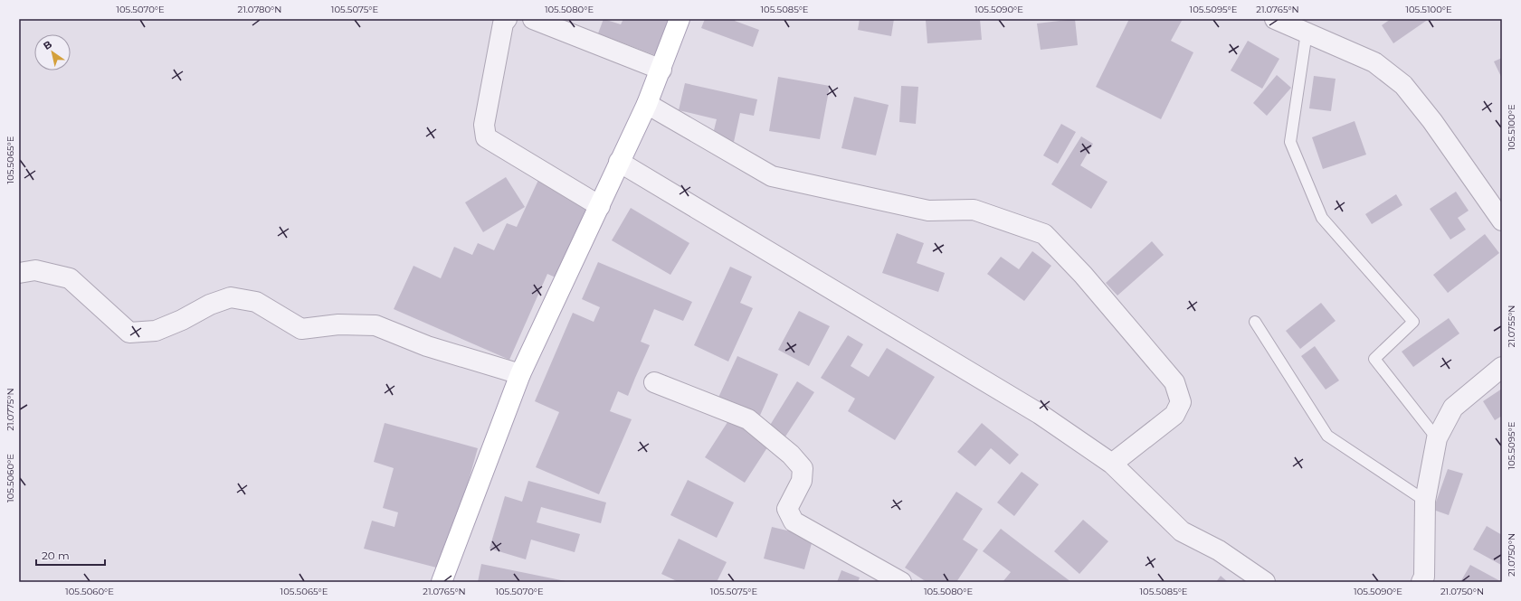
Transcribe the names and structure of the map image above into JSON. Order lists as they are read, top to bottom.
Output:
{
  "scale_bar": "20 m",
  "north": "top left",
  "coordinates": [
    "105.5070°E",
    "21.0780°N",
    "105.5075°E",
    "105.5080°E",
    "105.5085°E",
    "105.5090°E",
    "105.5095°E",
    "21.0765°N",
    "105.5100°E",
    "105.5065°E",
    "21.0755°N",
    "21.0775°N",
    "105.5060°E",
    "21.0750°N"
  ]
}
